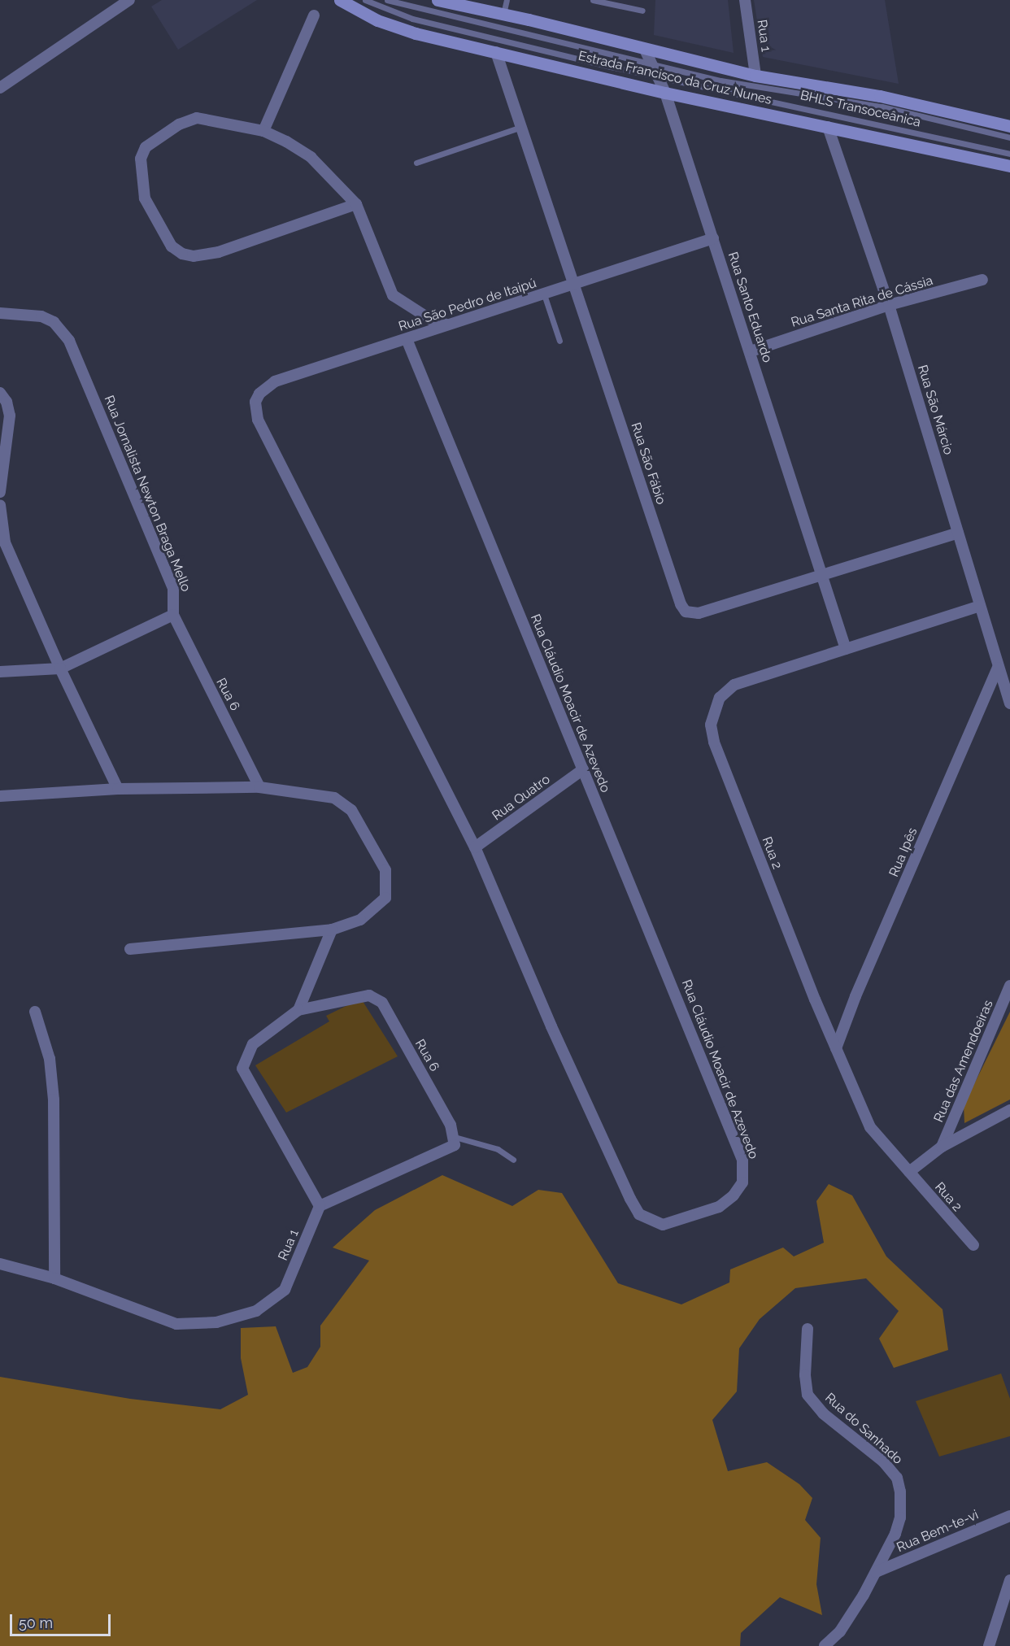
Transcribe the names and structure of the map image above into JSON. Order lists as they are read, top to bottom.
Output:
{
  "streets": {
    "main road": ["Estrada Francisco da Cruz Nunes"],
    "street": [
      "Rua 1",
      "Rua Santa Rita de Cássia",
      "Rua São Pedro de Itaipú",
      "Rua Santo Eduardo",
      "Rua São Márcio",
      "Rua São Fábio",
      "Rua Jornalista Newton Braga Mello",
      "Rua 6",
      "Rua Cláudio Moacir de Azevedo",
      "Rua Quatro",
      "Rua Ipês",
      "Rua 2",
      "Rua das Amendoeiras",
      "Rua do Sanhado",
      "Rua Bem-te-vi"
    ],
    "lane": ["BHLS Transoceânica"]
  },
  "crossings": [
    ["Rua 1", "Estrada Francisco da Cruz Nunes"],
    ["Estrada Francisco da Cruz Nunes", "Rua Santo Eduardo"],
    ["Estrada Francisco da Cruz Nunes", "Rua São Márcio"],
    ["Estrada Francisco da Cruz Nunes", "Rua São Fábio"],
    ["BHLS Transoceânica", "Rua Santo Eduardo"],
    ["Rua Santa Rita de Cássia", "Rua Santo Eduardo"],
    ["Rua Santa Rita de Cássia", "Rua São Márcio"],
    ["Rua São Pedro de Itaipú", "Rua Santo Eduardo"],
    ["Rua São Pedro de Itaipú", "Rua São Fábio"],
    ["Rua São Pedro de Itaipú", "Rua Cláudio Moacir de Azevedo"],
    ["Rua Santo Eduardo", "Rua São Fábio"],
    ["Rua Santo Eduardo", "Rua 2"],
    ["Rua São Márcio", "Rua São Fábio"],
    ["Rua São Márcio", "Rua Ipês"],
    ["Rua São Márcio", "Rua 2"],
    ["Rua Jornalista Newton Braga Mello", "Rua 6"],
    ["Rua Cláudio Moacir de Azevedo", "Rua Quatro"],
    ["Rua Ipês", "Rua 2"],
    ["Rua do Sanhado", "Rua Bem-te-vi"]
  ],
  "scale_bar": "50 m"
}
